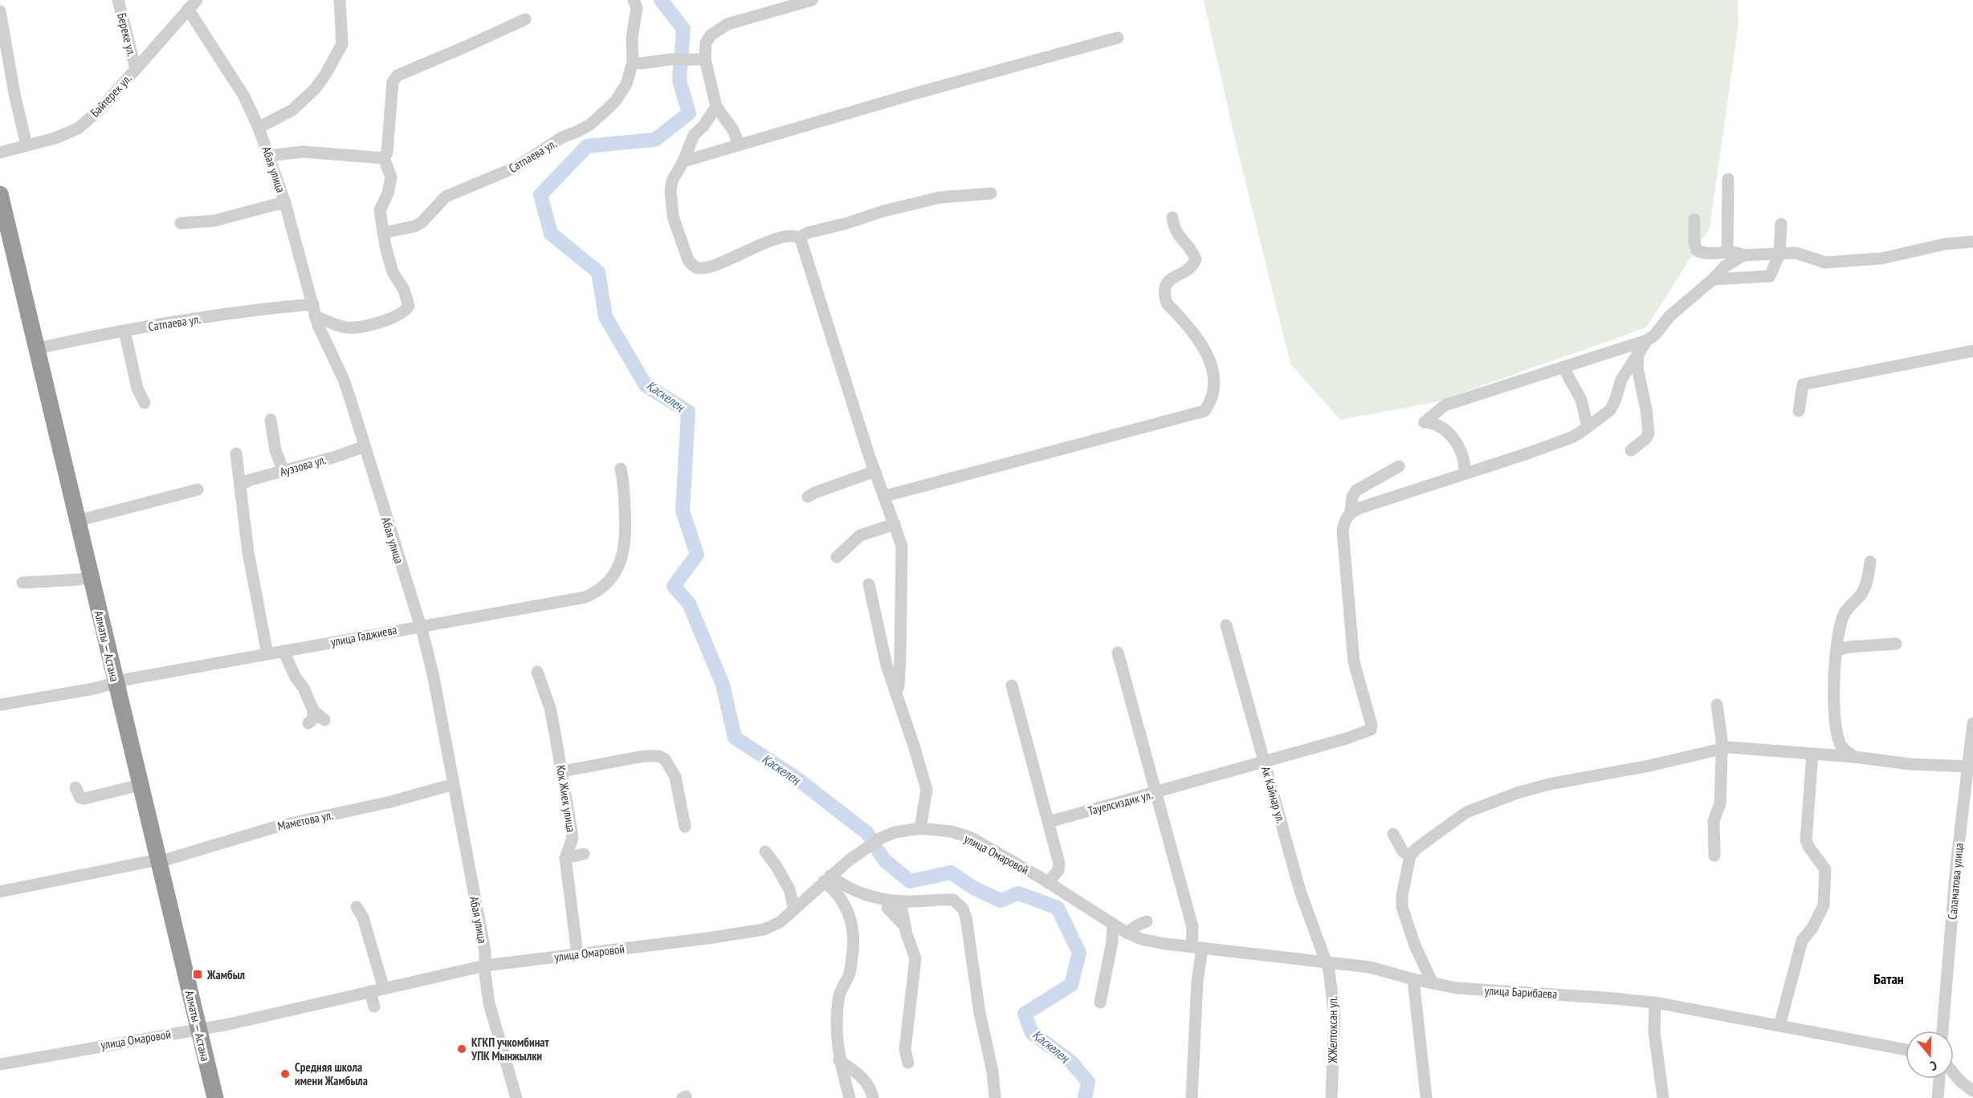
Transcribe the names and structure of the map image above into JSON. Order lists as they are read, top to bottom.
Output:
{
  "streets": {
    "highway": ["Алматы — Астана"],
    "street": [
      "Береке ул.",
      "Байтерек ул.",
      "Сатпаева ул.",
      "Абая улица",
      "Ауэзова ул.",
      "улица Гаджиева",
      "Ак Кайнар ул.",
      "Кок Жиек улица",
      "Тауелсиздик ул.",
      "Маметова ул.",
      "улица Омаровой",
      "Саламатова улица",
      "улица Барибаева",
      "ЖЖелтоксан ул."
    ]
  },
  "crossings": [
    ["Береке ул.", "Байтерек ул."],
    ["Байтерек ул.", "Абая улица"],
    ["Сатпаева ул.", "Абая улица"],
    ["Сатпаева ул.", "Алматы — Астана"],
    ["Абая улица", "Ауэзова ул."],
    ["Абая улица", "улица Гаджиева"],
    ["Абая улица", "Маметова ул."],
    ["Абая улица", "улица Омаровой"],
    ["улица Гаджиева", "Алматы — Астана"],
    ["Алматы — Астана", "Маметова ул."],
    ["Алматы — Астана", "улица Омаровой"],
    ["Ак Кайнар ул.", "улица Барибаева"],
    ["Ак Кайнар ул.", "ЖЖелтоксан ул."],
    ["Кок Жиек улица", "улица Омаровой"],
    ["Тауелсиздик ул.", "улица Барибаева"],
    ["улица Омаровой", "улица Барибаева"],
    ["улица Барибаева", "ЖЖелтоксан ул."]
  ],
  "districts": ["Батан"],
  "water": ["Қаскелең"],
  "places": {
    "transit": ["Жамбыл"],
    "other": ["КГКП учкомбинат УПК Мынжылки", "Средняя школа имени Жамбыла"]
  },
  "north": "bottom"
}
